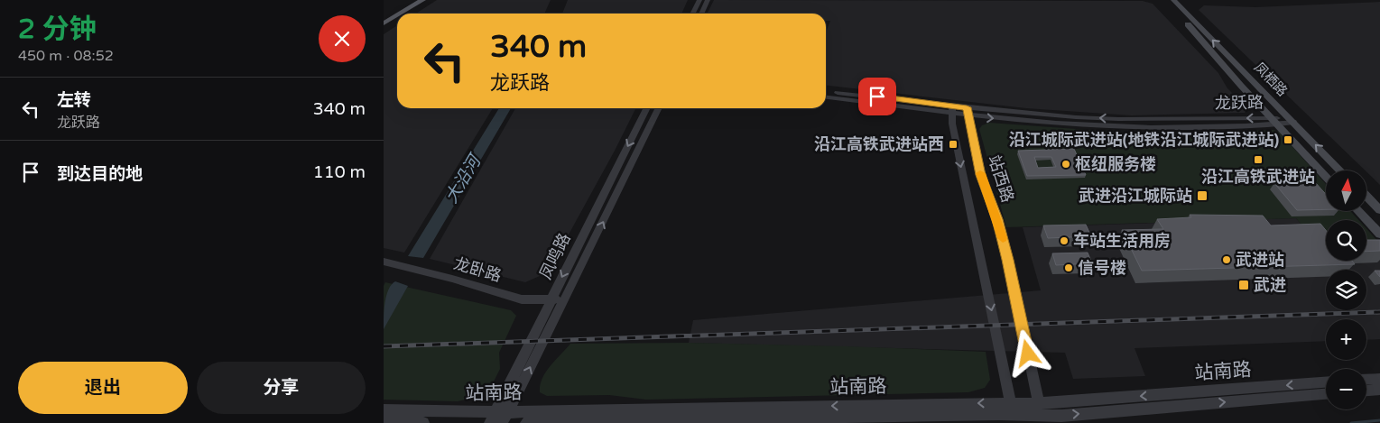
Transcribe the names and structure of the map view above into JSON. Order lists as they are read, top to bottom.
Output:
{
  "streets": {
    "main road": ["凤栖路"],
    "street": [
      "龙跃路",
      "站西路",
      "凤鸣路",
      "龙卧路",
      "站南路"
    ]
  },
  "crossings": [
    ["凤栖路", "龙跃路"],
    ["龙跃路", "站西路"],
    ["站西路", "站南路"],
    ["凤鸣路", "龙卧路"],
    ["凤鸣路", "站南路"]
  ],
  "water": ["大沿河"],
  "places": {
    "transit": [
      "沿江城际武进站(地铁沿江城际武进站)",
      "沿江高铁武进站西",
      "沿江高铁武进站",
      "武进沿江城际站",
      "武进"
    ],
    "other": [
      "枢纽服务楼",
      "车站生活用房",
      "武进站",
      "信号楼"
    ]
  },
  "north": "top",
  "page": {
    "heading": ["2 分钟", "450 m · 08:52"],
    "turn": ["340 m", "龙跃路"],
    "list": [
      {
        "name": "左转",
        "note": "龙跃路",
        "value": "340 m"
      },
      {
        "name": "到达目的地",
        "value": "110 m"
      }
    ],
    "map_buttons": ["+", "−"],
    "buttons": ["退出", "分享"]
  }
}
